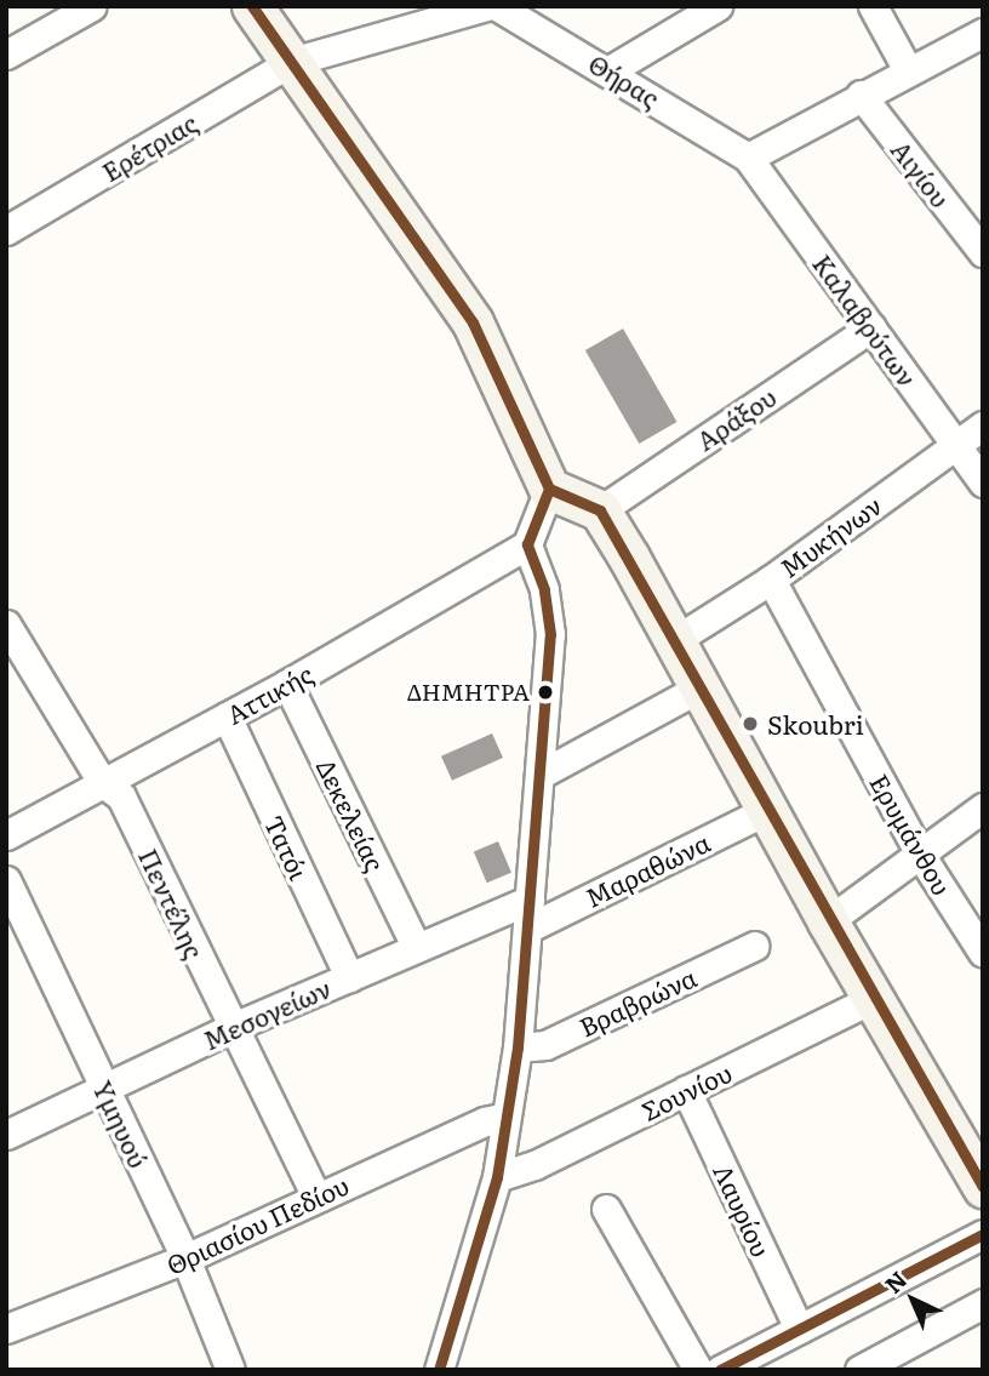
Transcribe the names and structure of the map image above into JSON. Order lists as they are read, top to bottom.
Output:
{
  "streets": {
    "street": [
      "Θήρας",
      "Ερέτριας",
      "Αιγίου",
      "Καλαβρύτων",
      "Αράξου",
      "Μυκήνων",
      "Αττικής",
      "Δεκελείας",
      "Ερυμάνθου",
      "Τατόι",
      "Μαραθώνα",
      "Πεντέλης",
      "Βραβρώνα",
      "Μεσογείων",
      "Σουνίου",
      "Υμηυού",
      "Λαυρίου",
      "Θριασίου Πεδίου"
    ]
  },
  "crossings": [
    ["Θήρας", "Ερέτριας"],
    ["Θήρας", "Καλαβρύτων"],
    ["Καλαβρύτων", "Αράξου"],
    ["Καλαβρύτων", "Μυκήνων"],
    ["Μυκήνων", "Ερυμάνθου"],
    ["Αττικής", "Δεκελείας"],
    ["Αττικής", "Τατόι"],
    ["Αττικής", "Πεντέλης"],
    ["Δεκελείας", "Μεσογείων"],
    ["Τατόι", "Μεσογείων"],
    ["Πεντέλης", "Μεσογείων"],
    ["Πεντέλης", "Θριασίου Πεδίου"],
    ["Μεσογείων", "Υμηυού"],
    ["Σουνίου", "Λαυρίου"],
    ["Υμηυού", "Θριασίου Πεδίου"]
  ],
  "places": ["ΔΗΜΗΤΡΑ", "Skoubri"],
  "north": "top left"
}
